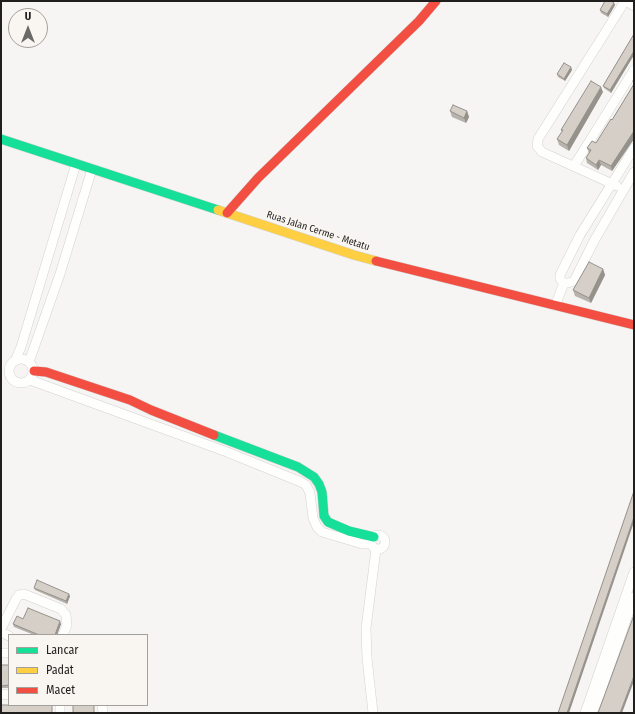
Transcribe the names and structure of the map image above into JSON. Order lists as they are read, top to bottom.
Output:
{
  "streets": {
    "street": ["Ruas Jalan Cerme - Metatu"]
  },
  "legend": ["Lancar", "Padat", "Macet"],
  "north": "top"
}
